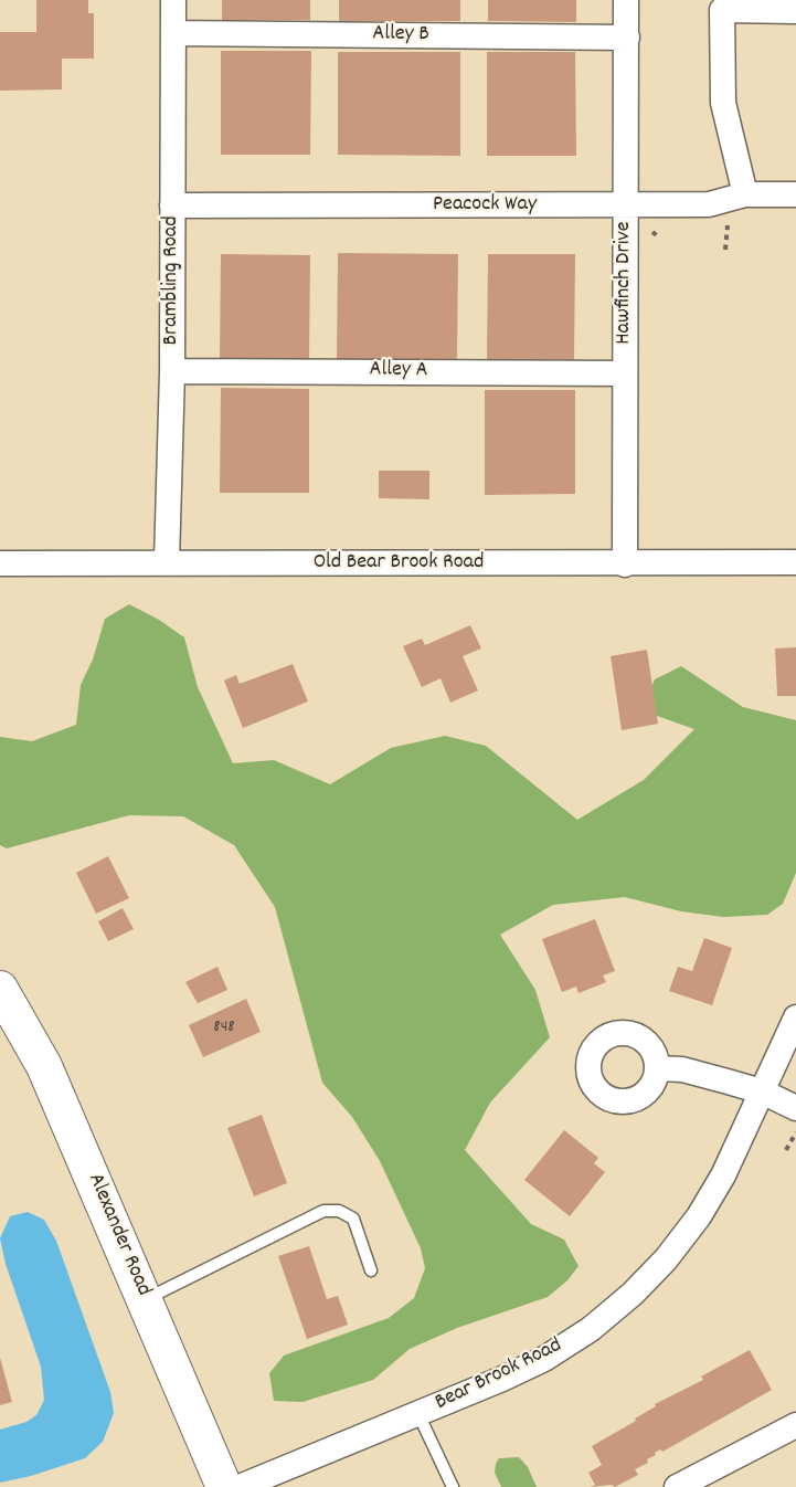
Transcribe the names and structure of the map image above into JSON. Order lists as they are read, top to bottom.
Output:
{
  "streets": {
    "street": [
      "Alley B",
      "Peacock Way",
      "Brambling Road",
      "Hawfinch Drive",
      "Alley A",
      "Old Bear Brook Road",
      "Alexander Road",
      "Bear Brook Road"
    ]
  },
  "crossings": [
    ["Alley B", "Brambling Road"],
    ["Alley B", "Hawfinch Drive"],
    ["Peacock Way", "Brambling Road"],
    ["Peacock Way", "Hawfinch Drive"],
    ["Brambling Road", "Alley A"],
    ["Brambling Road", "Old Bear Brook Road"],
    ["Hawfinch Drive", "Alley A"],
    ["Hawfinch Drive", "Old Bear Brook Road"]
  ],
  "house_numbers": ["848"]
}
